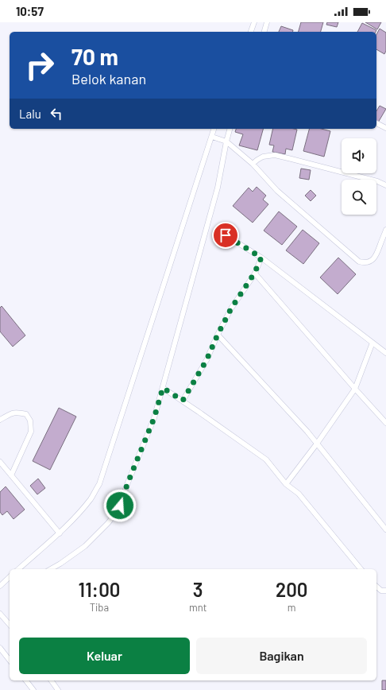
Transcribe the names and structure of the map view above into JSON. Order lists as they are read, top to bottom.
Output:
{
  "page": {
    "status": "10:57",
    "turn": ["70 m", "Belok kanan"],
    "then": "Lalu",
    "eta": [
      "11:00",
      "Tiba",
      "3",
      "mnt",
      "200",
      "m"
    ],
    "buttons": ["Keluar", "Bagikan"]
  }
}
